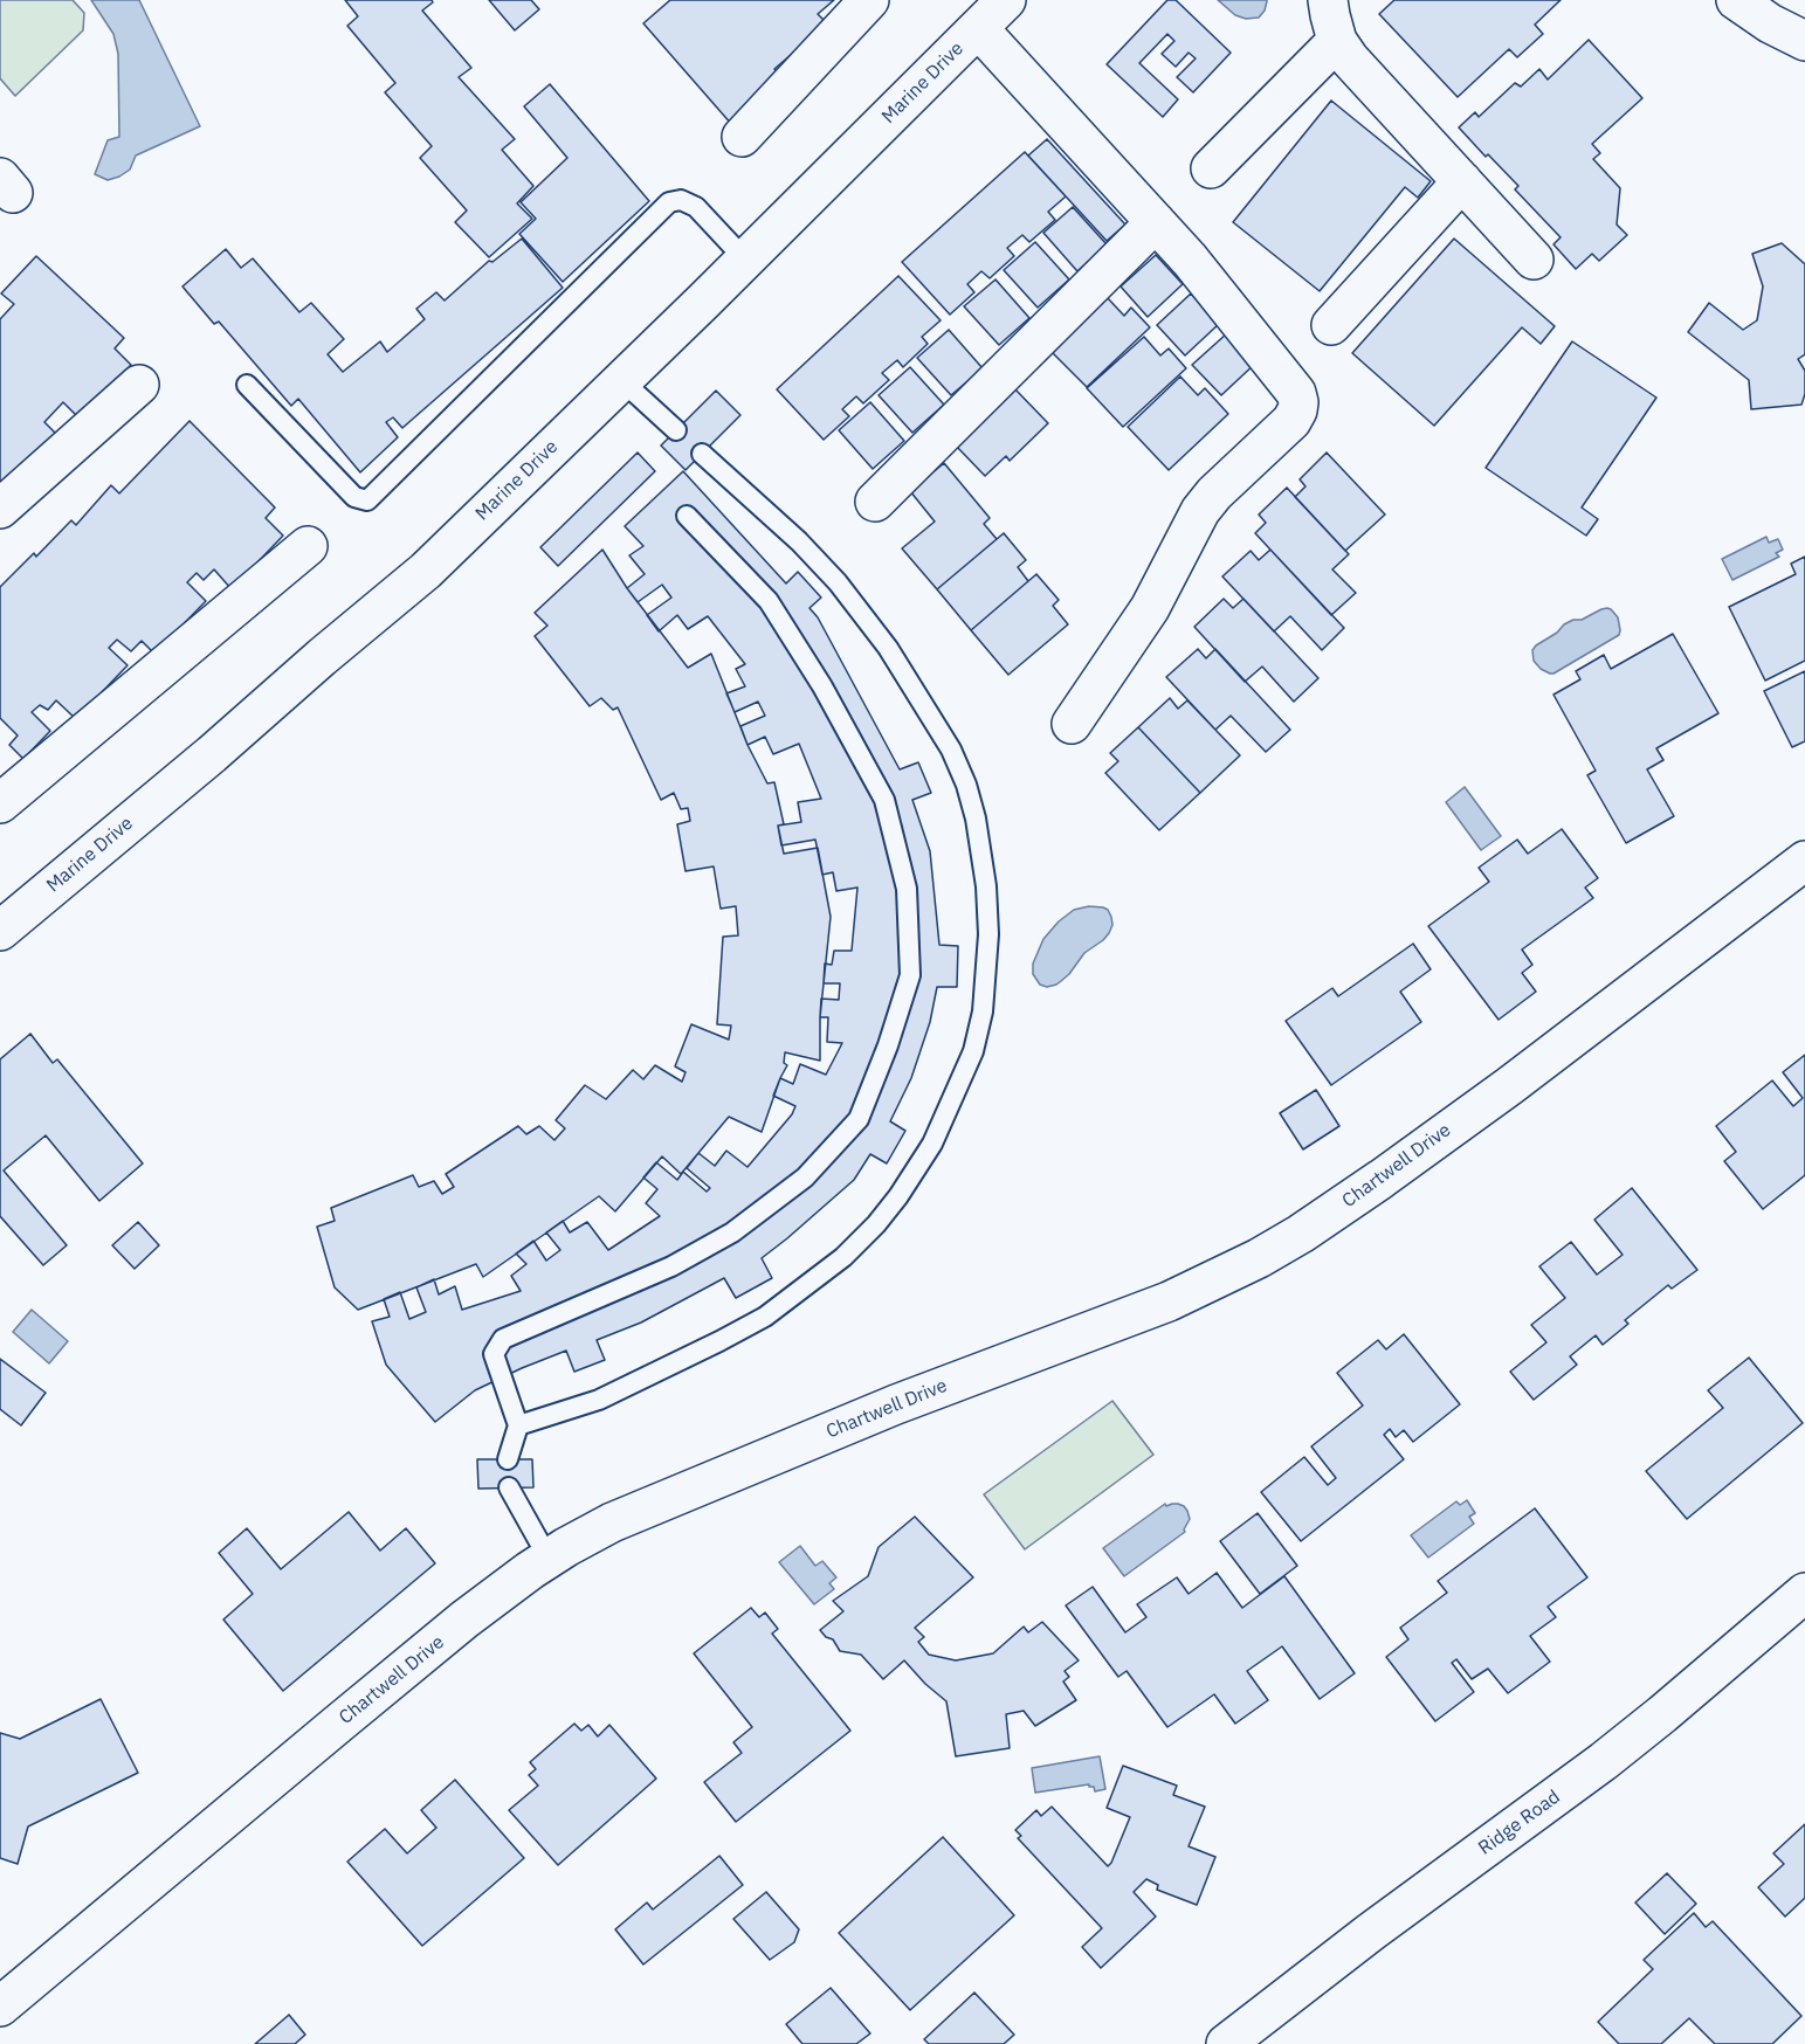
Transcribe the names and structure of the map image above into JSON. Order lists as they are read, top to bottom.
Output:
{
  "streets": {
    "street": ["Marine Drive", "Chartwell Drive", "Ridge Road"]
  }
}
